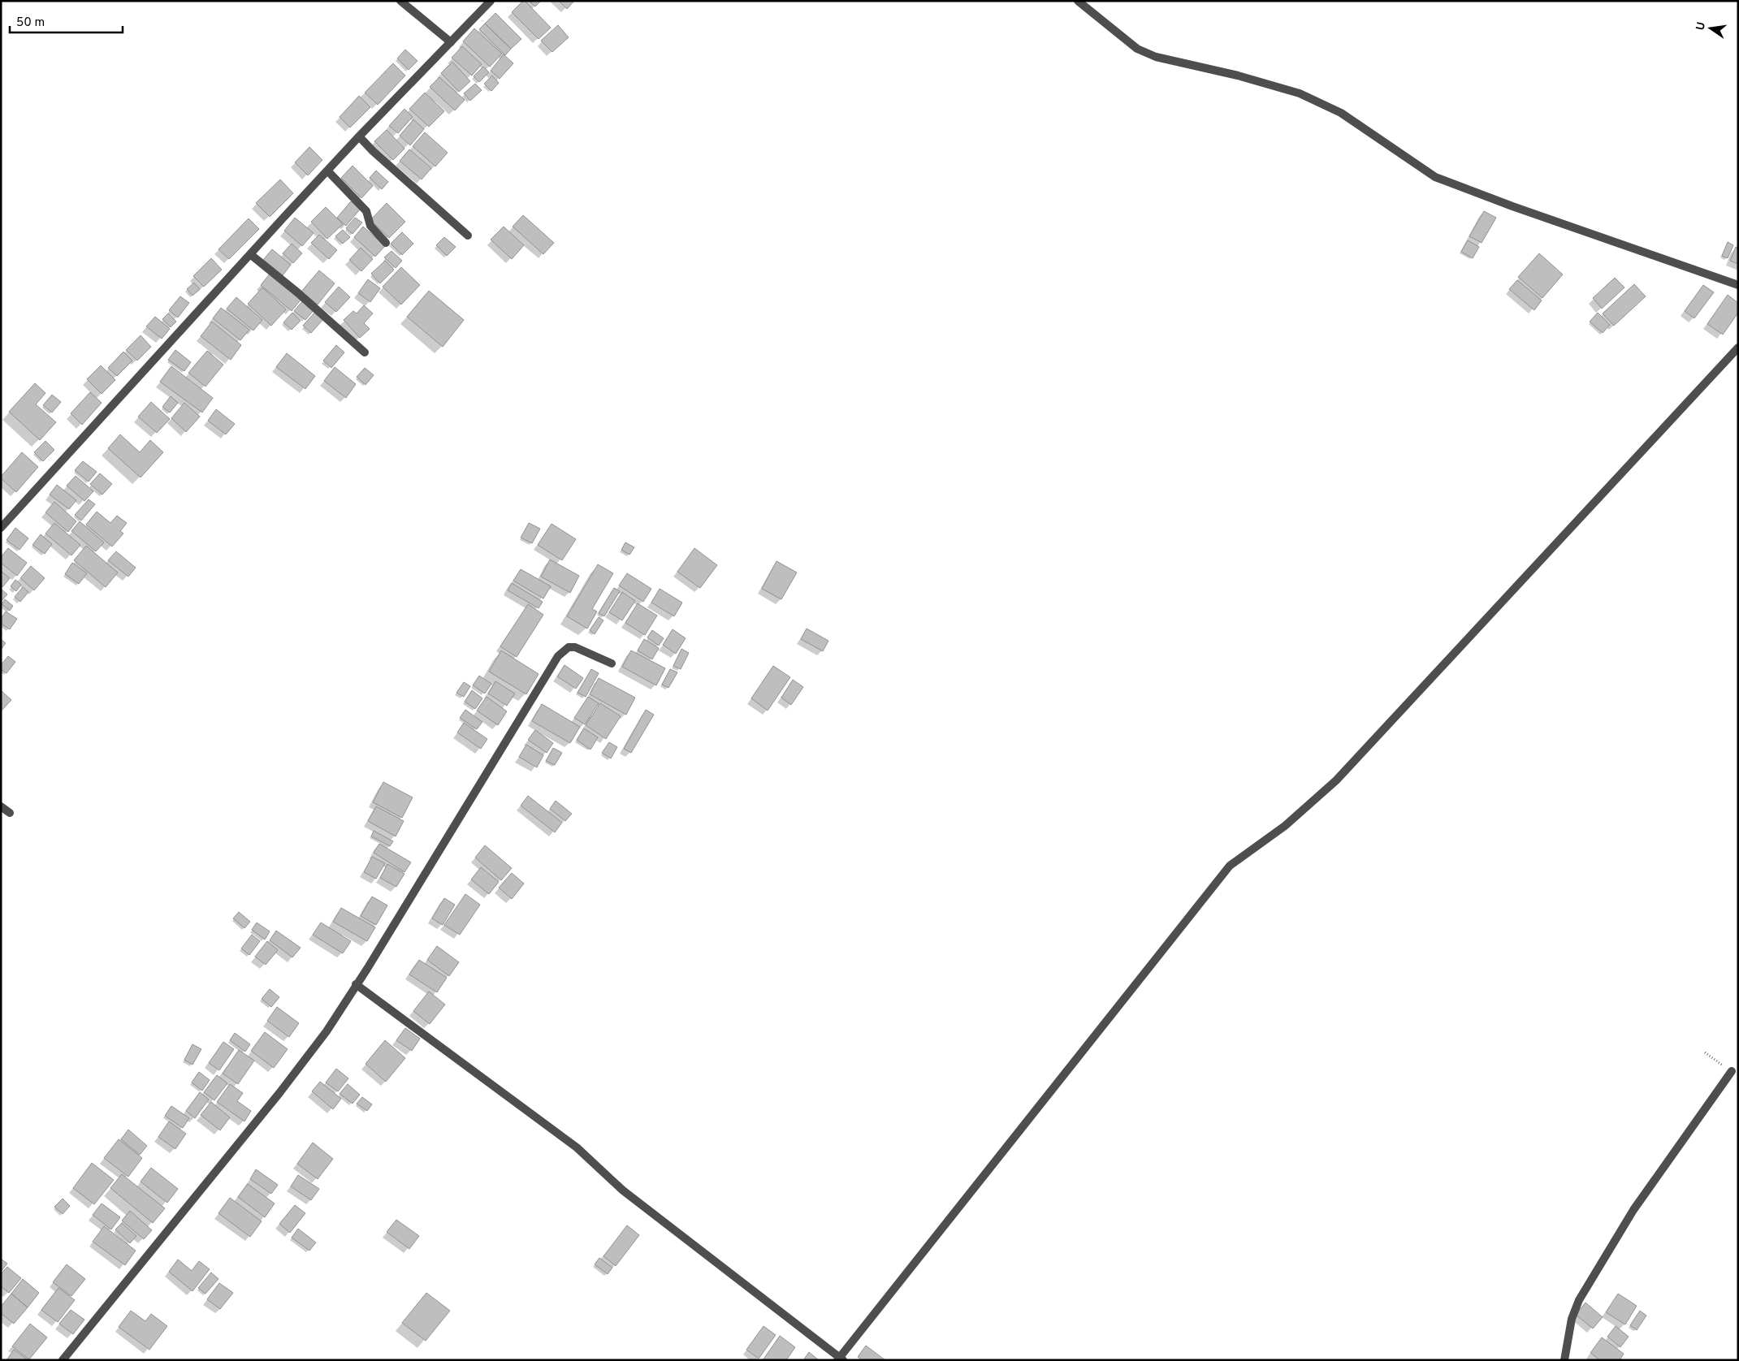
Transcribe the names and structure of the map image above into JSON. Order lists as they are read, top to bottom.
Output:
{
  "scale_bar": "50 m",
  "north": "left"
}
